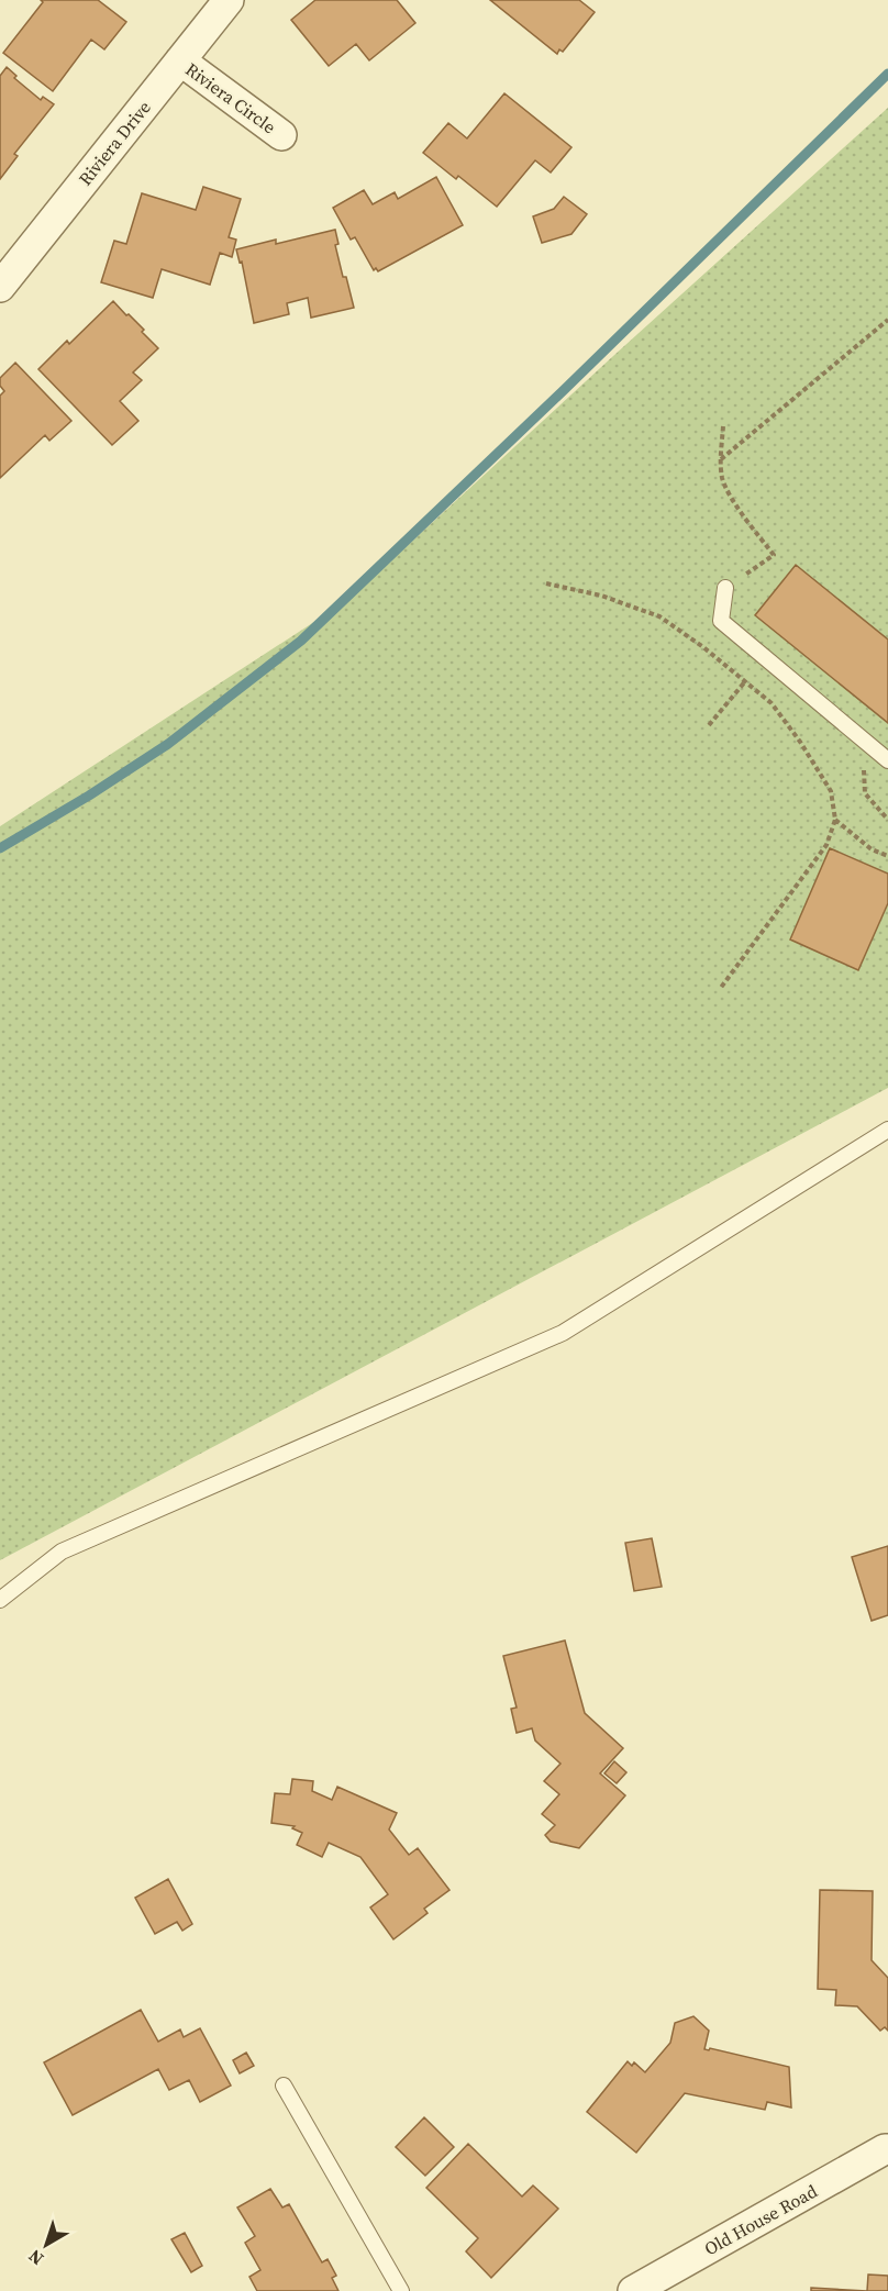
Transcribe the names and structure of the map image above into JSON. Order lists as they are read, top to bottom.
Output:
{
  "streets": {
    "street": ["Riviera Circle", "Riviera Drive", "Old House Road"]
  },
  "crossings": [
    ["Riviera Circle", "Riviera Drive"]
  ],
  "north": "bottom left"
}
